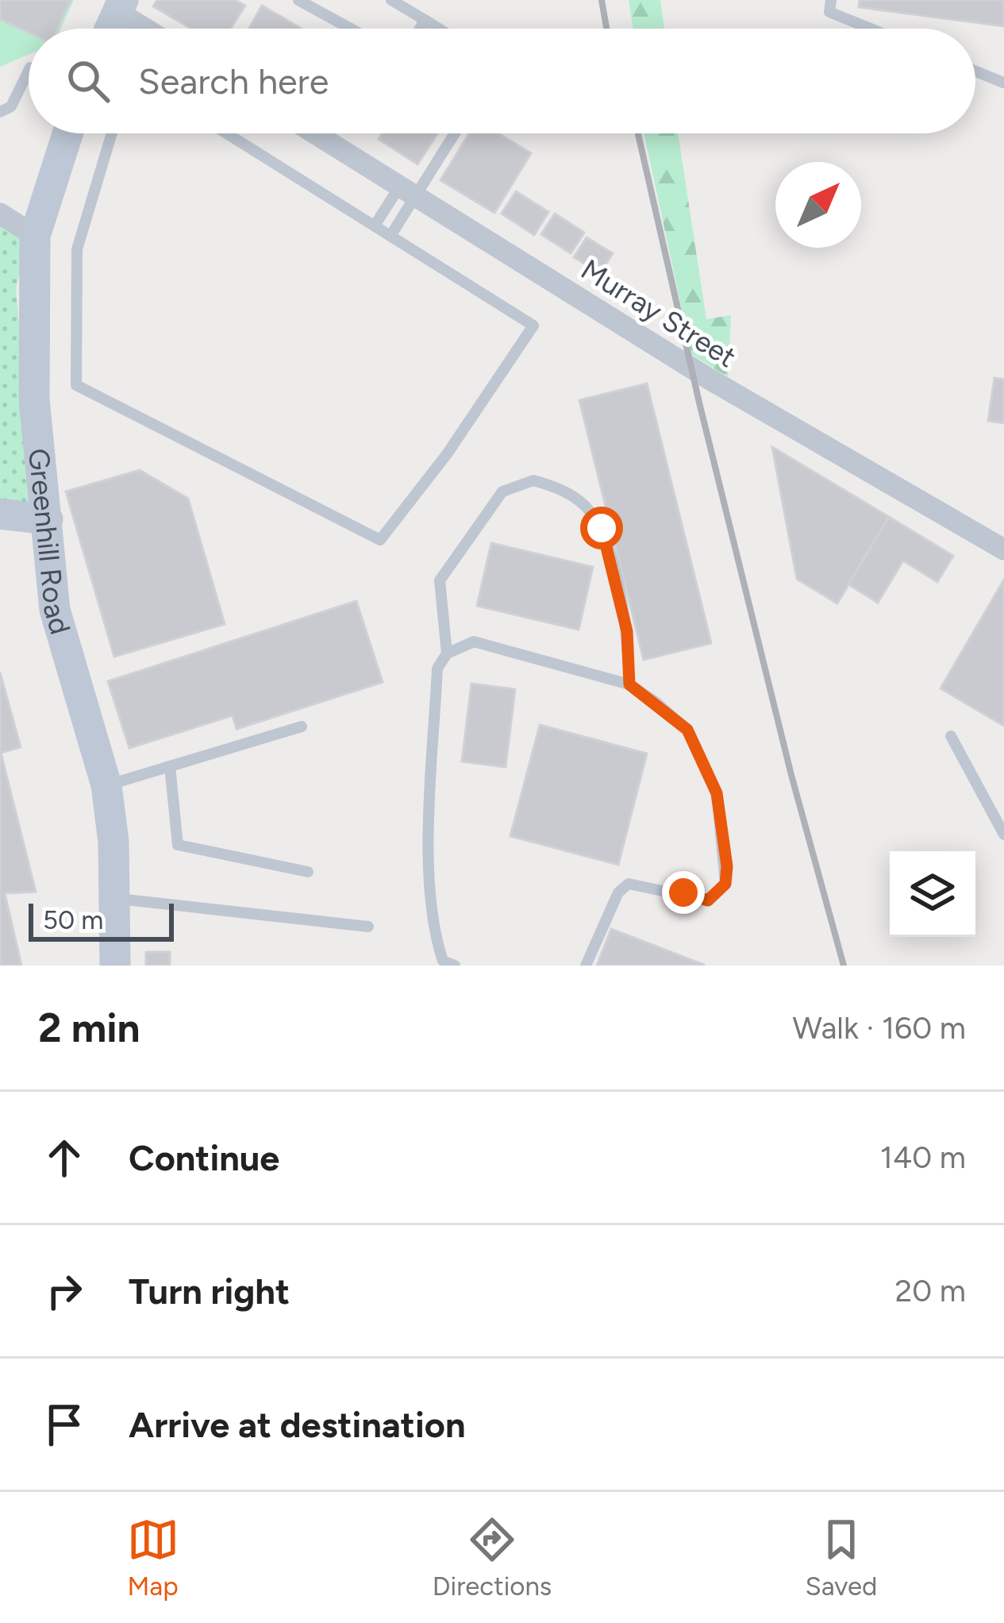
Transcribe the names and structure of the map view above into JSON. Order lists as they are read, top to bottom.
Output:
{
  "streets": {
    "street": ["Murray Street", "Greenhill Road"]
  },
  "scale_bar": "50 m",
  "north": "top right",
  "page": {
    "search": "Search here",
    "scale": "50 m",
    "heading": ["2 min", "Walk · 160 m"],
    "list": [
      ["Continue", "140 m"],
      ["Turn right", "20 m"],
      "Arrive at destination"
    ],
    "nav": ["Map", "Directions", "Saved"]
  }
}
